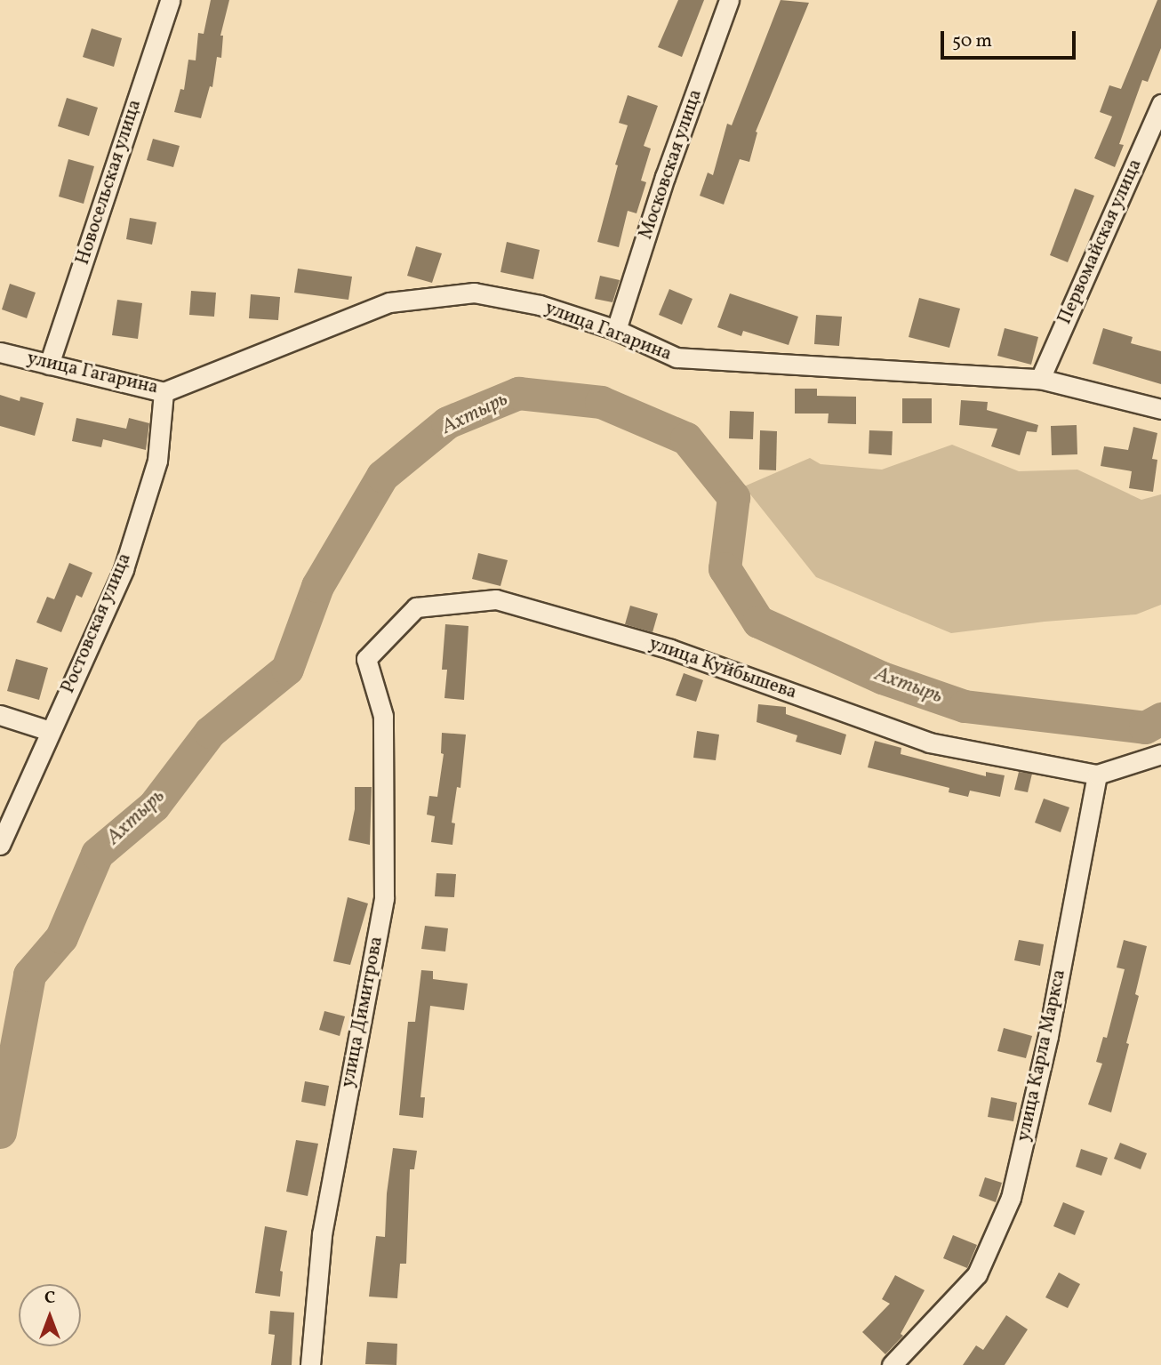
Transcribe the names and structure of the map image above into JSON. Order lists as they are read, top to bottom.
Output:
{
  "streets": {
    "street": [
      "Московская улица",
      "Новосельская улица",
      "Первомайская улица",
      "улица Гагарина",
      "Ростовская улица",
      "улица Куйбышева",
      "улица Димитрова",
      "улица Карла Маркса"
    ]
  },
  "crossings": [
    ["Московская улица", "улица Гагарина"],
    ["Новосельская улица", "улица Гагарина"],
    ["Первомайская улица", "улица Гагарина"],
    ["улица Гагарина", "Ростовская улица"],
    ["улица Куйбышева", "улица Димитрова"],
    ["улица Куйбышева", "улица Карла Маркса"]
  ],
  "water": ["Ахтырь"],
  "scale_bar": "50 m",
  "north": "top"
}
